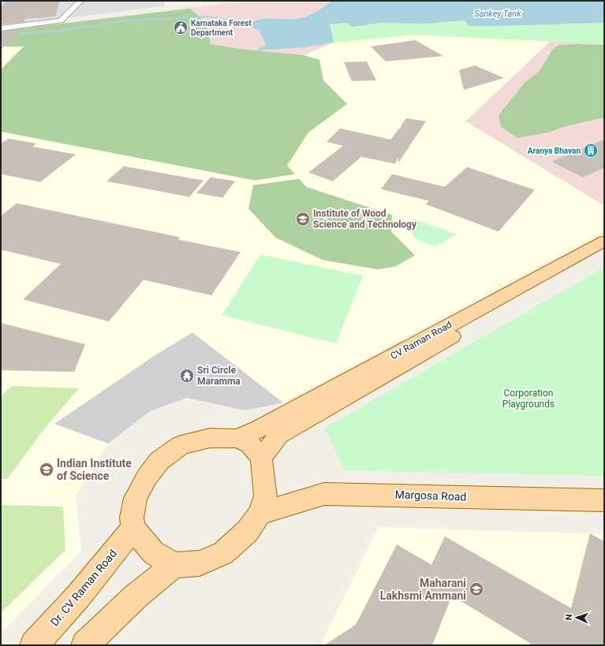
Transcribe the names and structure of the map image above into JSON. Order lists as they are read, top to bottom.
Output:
{
  "streets": {
    "main road": ["CV Raman Road", "Margosa Road", "Dr. CV Raman Road"]
  },
  "water": ["Sankey Tank"],
  "parks": ["Corporation Playgrounds"],
  "places": {
    "public building": ["Karnataka Forest Department"],
    "building": ["Aranya Bhavan"],
    "school or university": ["Institute of Wood Science and Technology", "Indian Institute of Science", "Maharani Lakhsmi Ammani"],
    "temple": ["Sri Circle Maramma"]
  },
  "north": "left"
}
